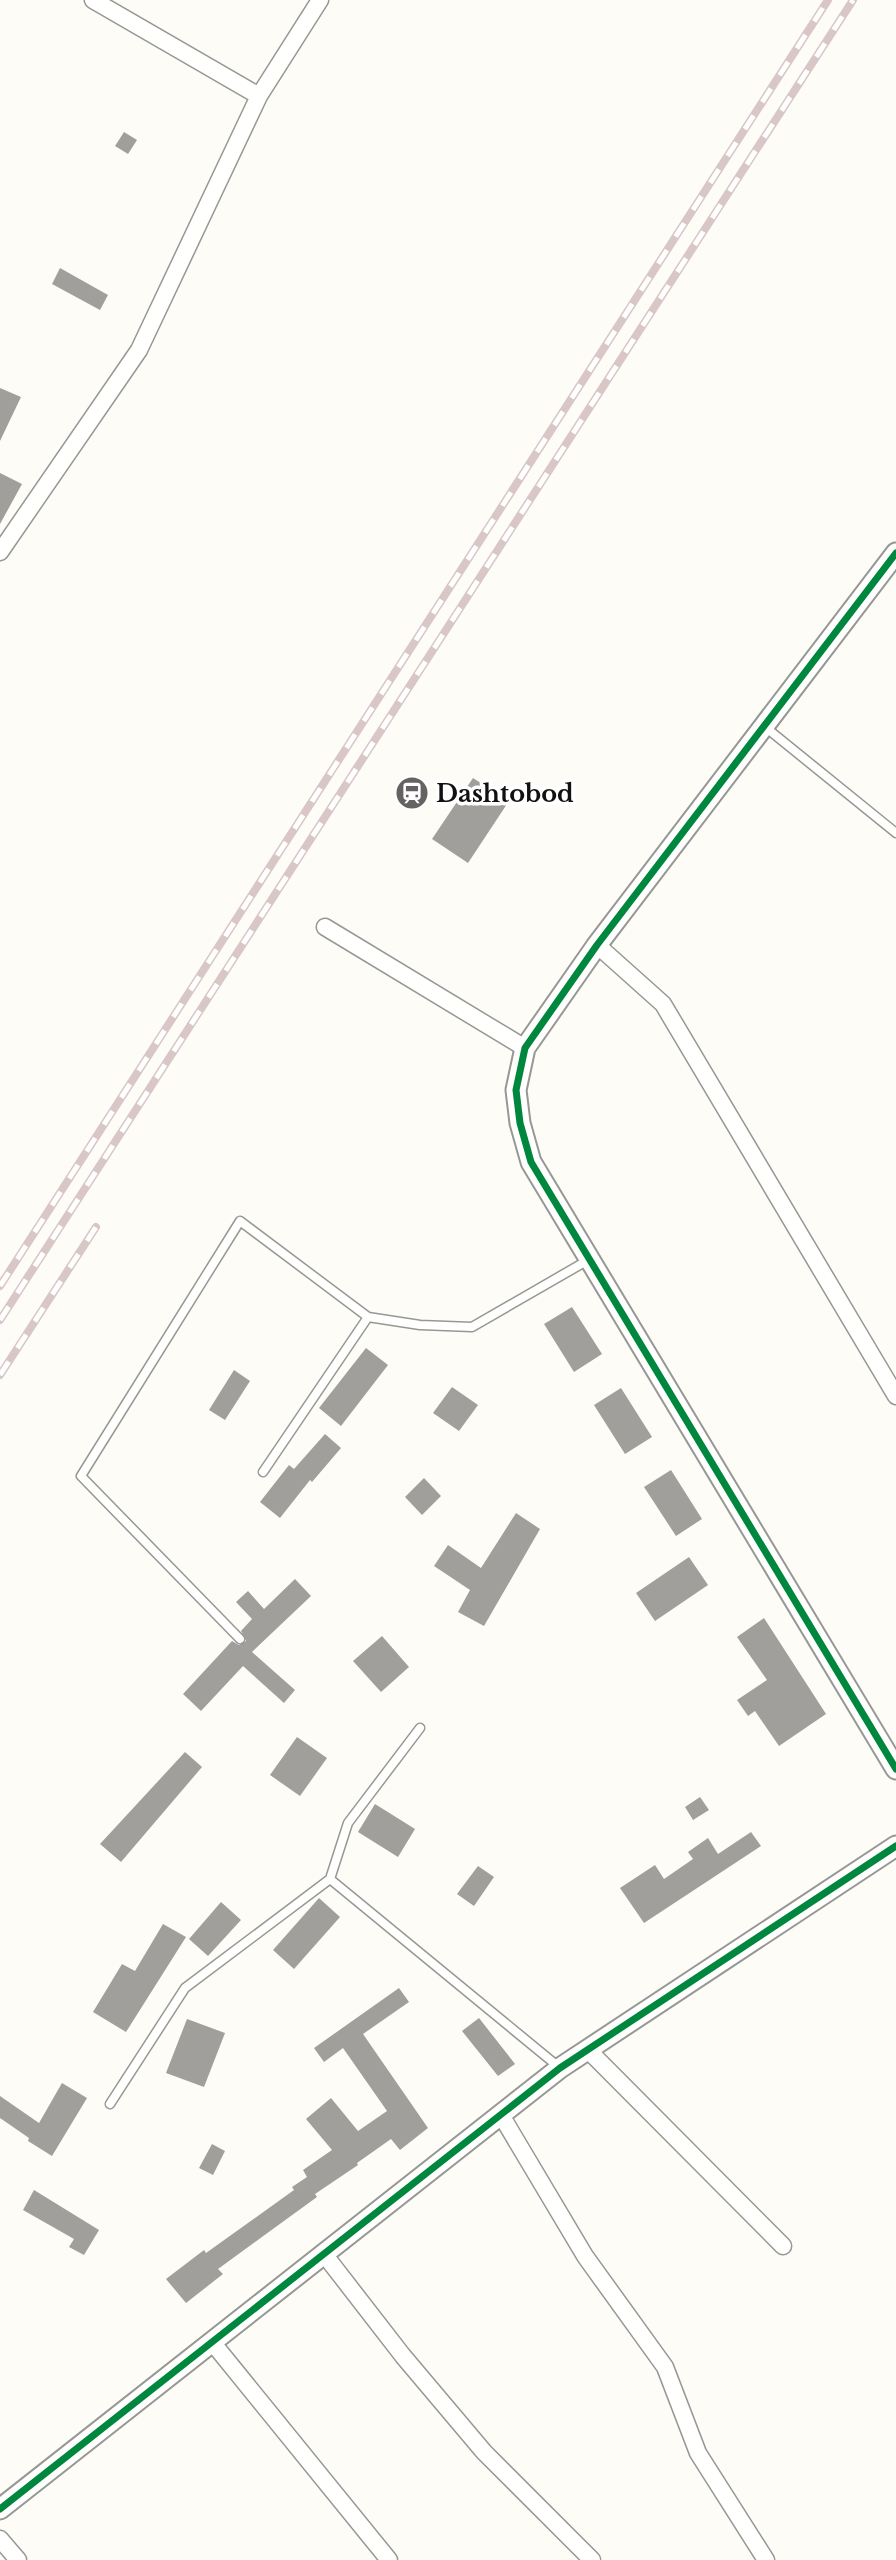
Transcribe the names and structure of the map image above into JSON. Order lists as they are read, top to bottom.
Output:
{
  "places": {
    "station": ["Dashtobod"]
  }
}
